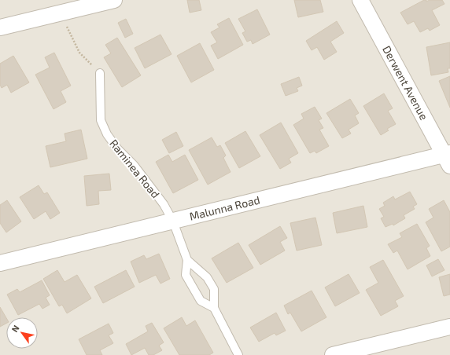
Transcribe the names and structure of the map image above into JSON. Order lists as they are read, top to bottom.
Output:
{
  "streets": {
    "street": ["Derwent Avenue", "Malunna Road"],
    "lane": ["Raminea Road"]
  },
  "crossings": [
    ["Derwent Avenue", "Malunna Road"],
    ["Raminea Road", "Malunna Road"]
  ],
  "north": "top left"
}
